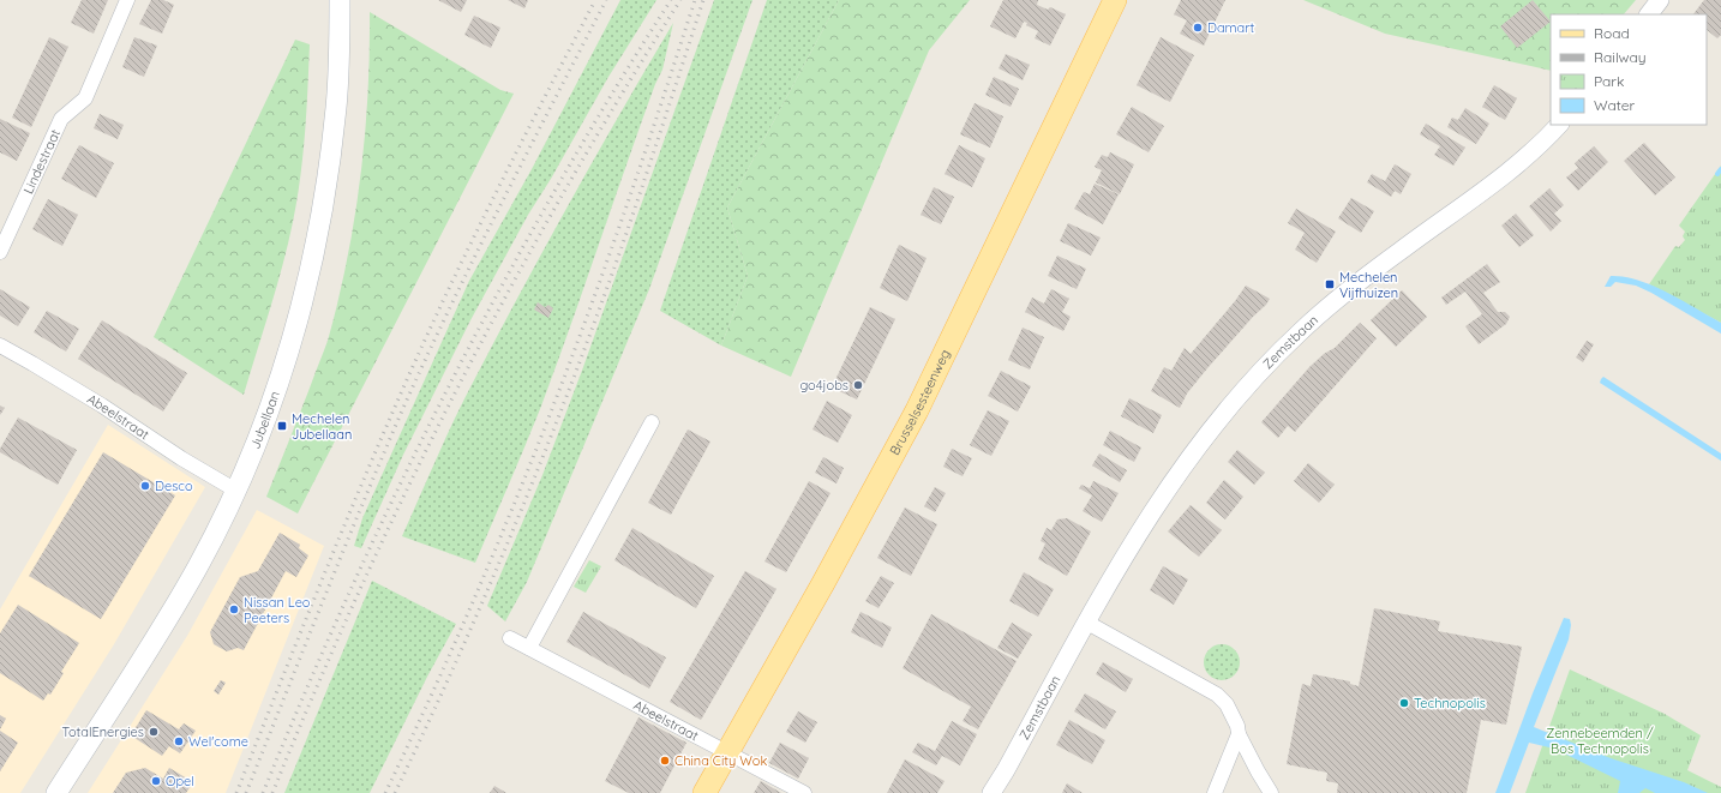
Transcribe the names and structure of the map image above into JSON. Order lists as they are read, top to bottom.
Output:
{
  "streets": {
    "main road": ["Brusselsesteenweg", "Jubellaan"],
    "street": ["Lindestraat", "Zemstbaan", "Abeelstraat"]
  },
  "crossings": [
    ["Brusselsesteenweg", "Abeelstraat"],
    ["Abeelstraat", "Jubellaan"]
  ],
  "parks": ["Zennebeemden / Bos Technopolis"],
  "places": {
    "other": [
      "Damart",
      "go4jobs",
      "Desco",
      "Nissan Leo Peeters",
      "Technopolis",
      "TotalEnergies",
      "Wel'come",
      "China City Wok",
      "Opel"
    ],
    "transit": ["Mechelen Vijfhuizen", "Mechelen Jubellaan"]
  },
  "legend": [
    "Road",
    "Railway",
    "Park",
    "Water"
  ]
}
